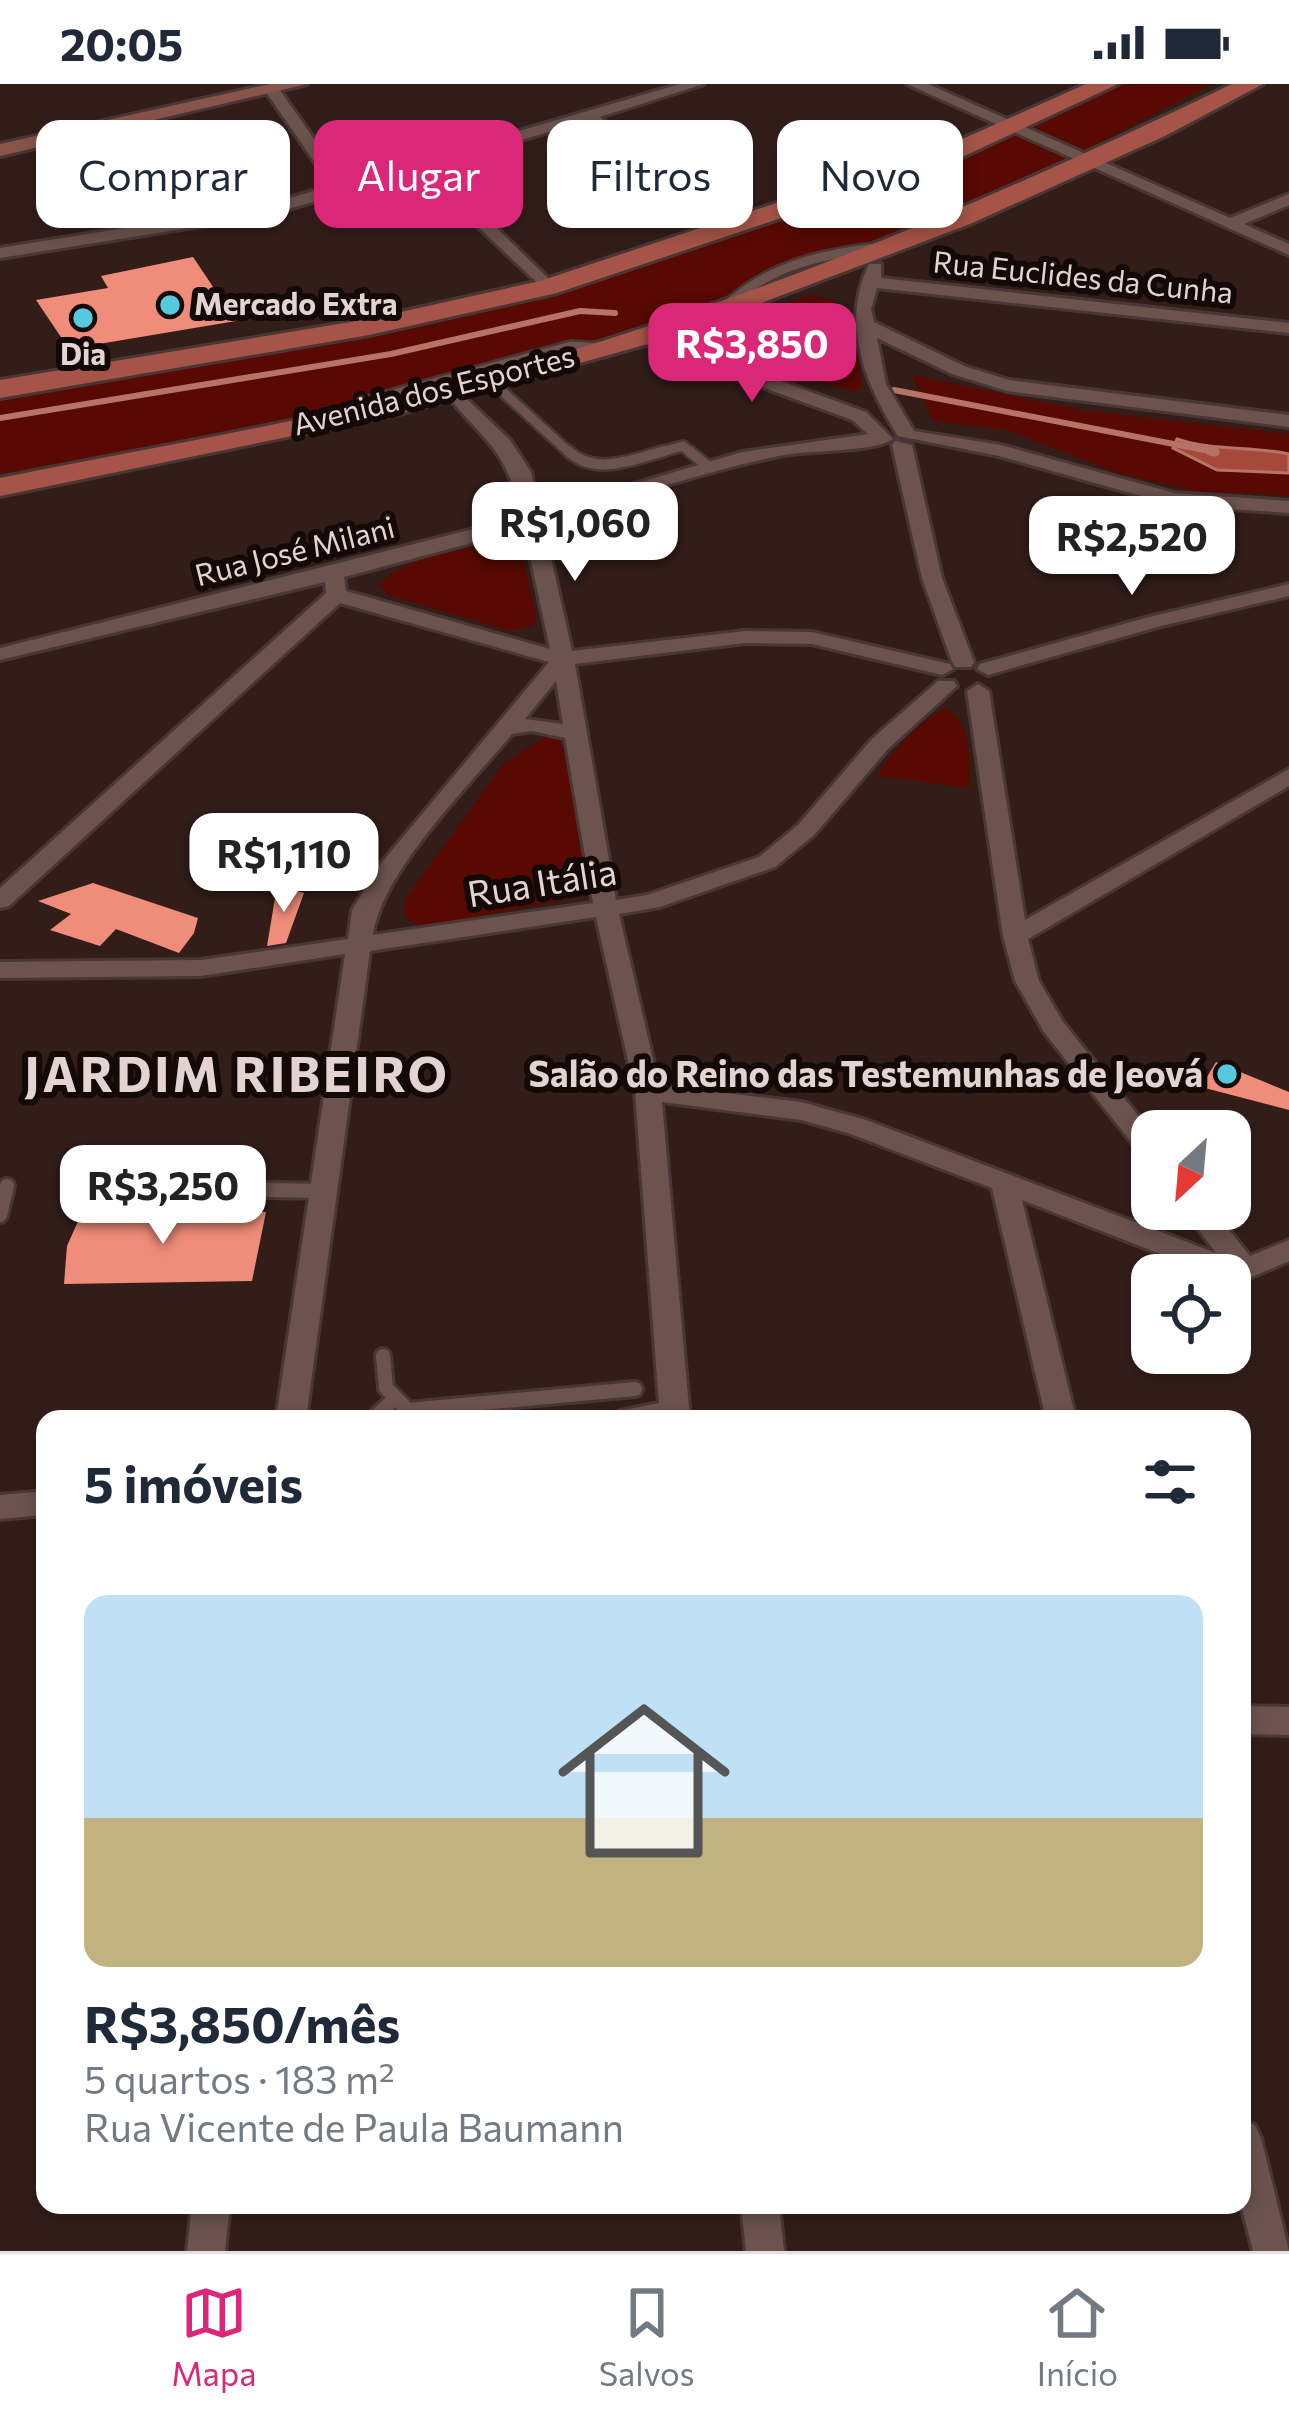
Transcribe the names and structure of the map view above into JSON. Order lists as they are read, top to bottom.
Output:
{
  "streets": {
    "main road": ["Avenida dos Esportes"],
    "street": ["Rua Euclides da Cunha", "Rua José Milani", "Rua Itália"]
  },
  "districts": ["JARDIM RIBEIRO"],
  "places": ["Mercado Extra", "Dia", "Salão do Reino das Testemunhas de Jeová"],
  "north": "bottom left",
  "page": {
    "status": "20:05",
    "chip": [
      "Comprar",
      "Alugar",
      "Filtros",
      "Novo"
    ],
    "price": [
      "R$3,850",
      "R$1,060",
      "R$2,520",
      "R$1,110",
      "R$3,250"
    ],
    "heading": "5 imóveis",
    "list": [
      {
        "name": "R$3,850/mês",
        "note": "5 quartos · 183 m² · Rua Vicente de Paula Baumann"
      }
    ],
    "tabs": ["Mapa", "Salvos", "Início"]
  }
}
